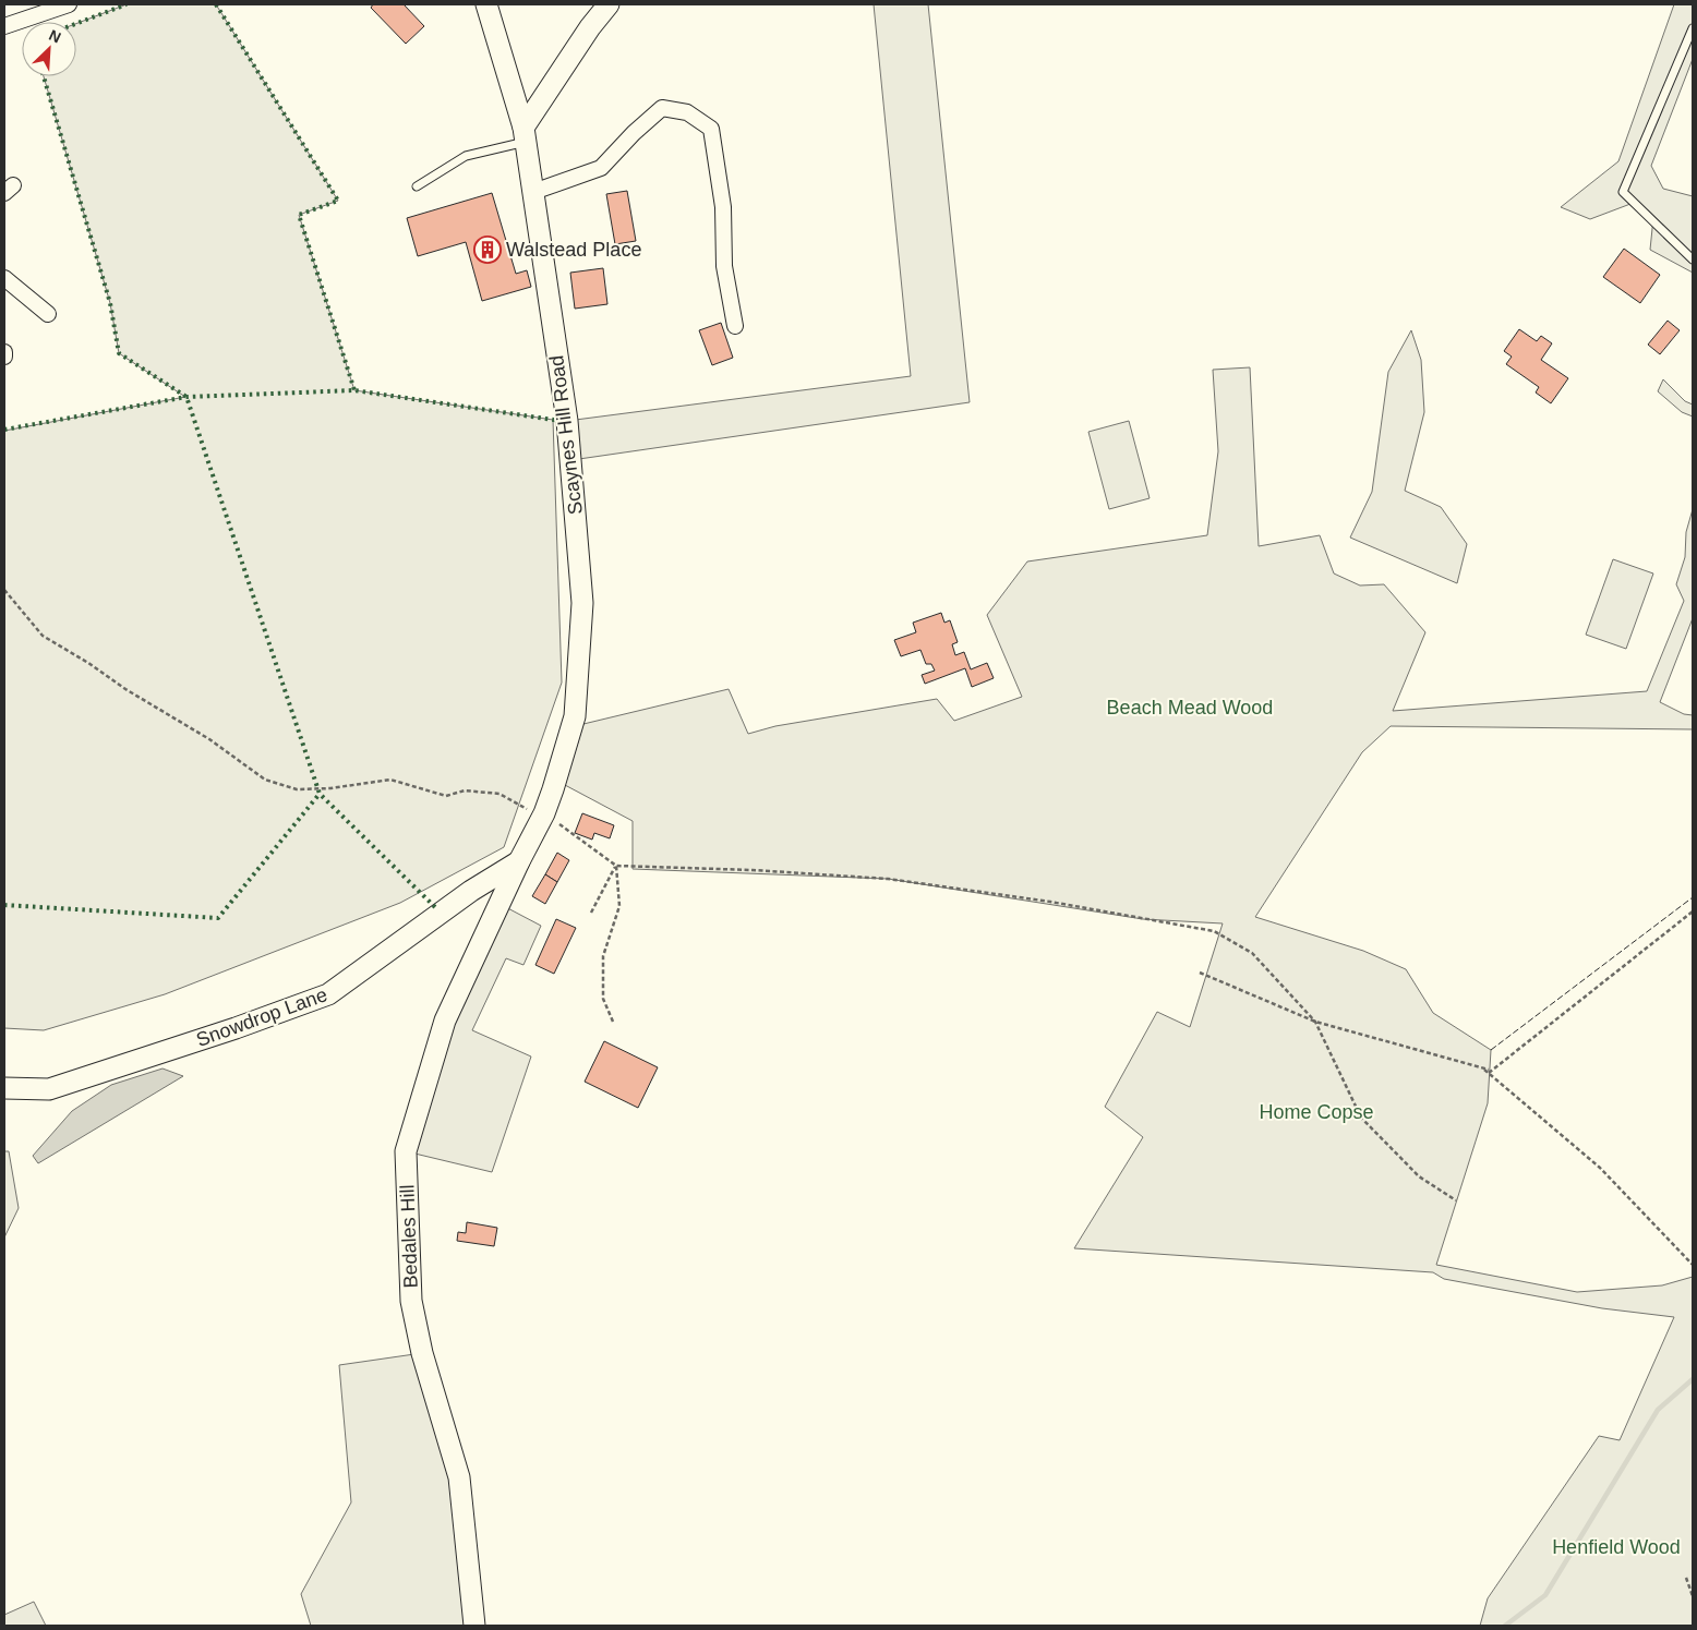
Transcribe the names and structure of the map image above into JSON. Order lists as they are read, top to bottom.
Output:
{
  "streets": {
    "main road": ["Scaynes Hill Road", "Snowdrop Lane", "Bedales Hill"]
  },
  "crossings": [
    ["Scaynes Hill Road", "Snowdrop Lane"],
    ["Scaynes Hill Road", "Bedales Hill"],
    ["Snowdrop Lane", "Bedales Hill"]
  ],
  "parks": ["Beach Mead Wood", "Home Copse", "Henfield Wood"],
  "places": {
    "building": ["Walstead Place"]
  },
  "north": "top right"
}
